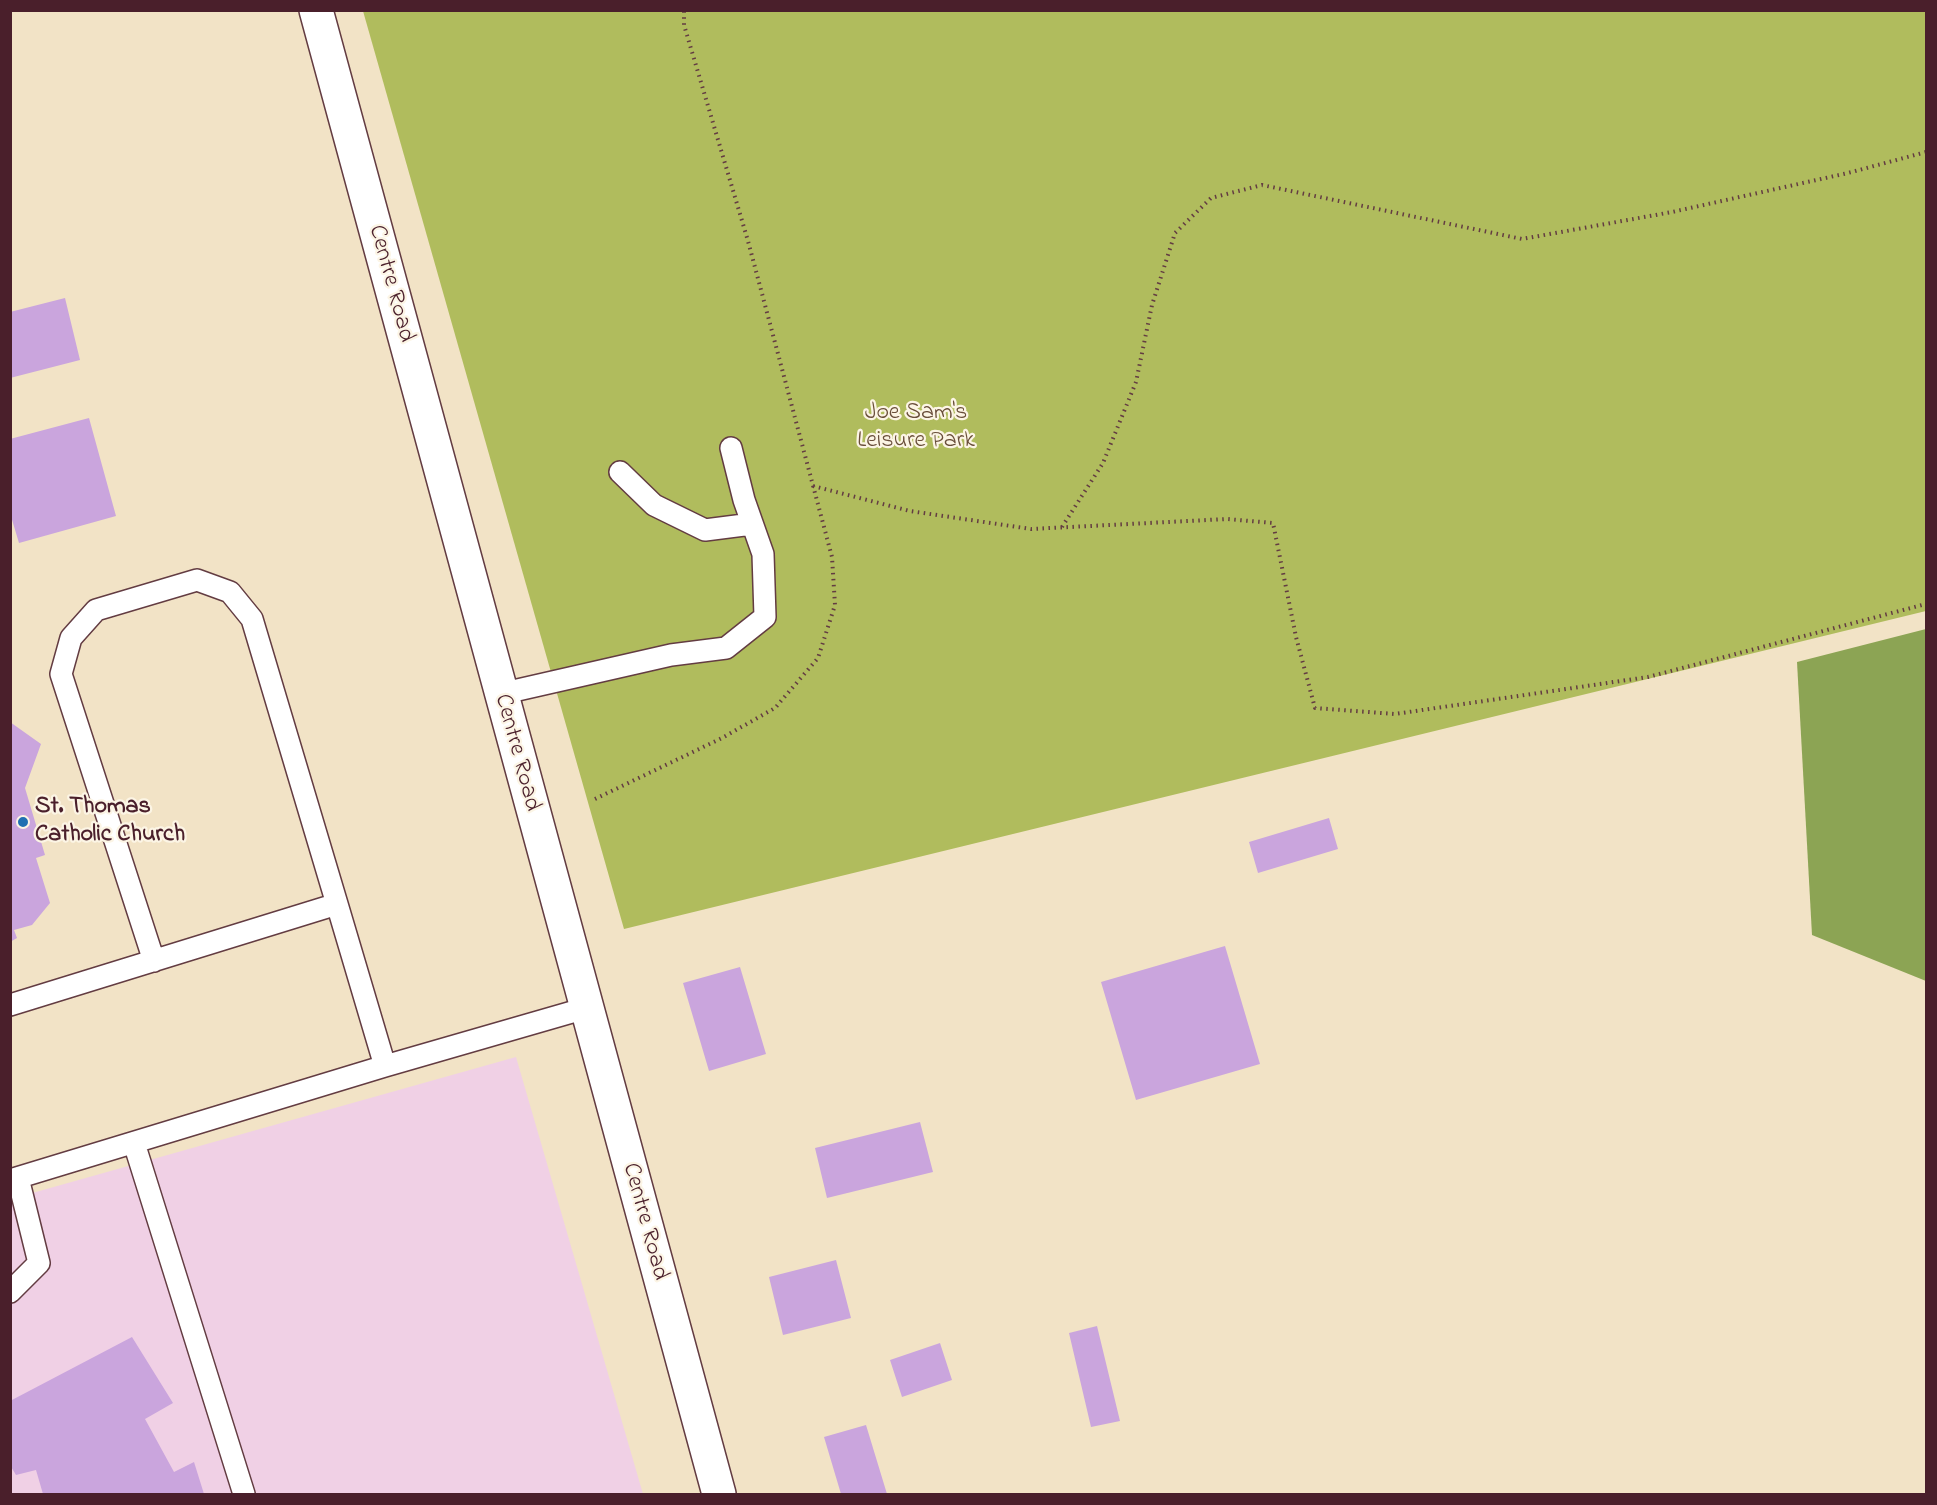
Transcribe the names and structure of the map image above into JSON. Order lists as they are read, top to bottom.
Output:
{
  "streets": {
    "main road": ["Centre Road"]
  },
  "parks": ["Joe Sam's Leisure Park"],
  "places": ["St. Thomas Catholic Church"]
}
